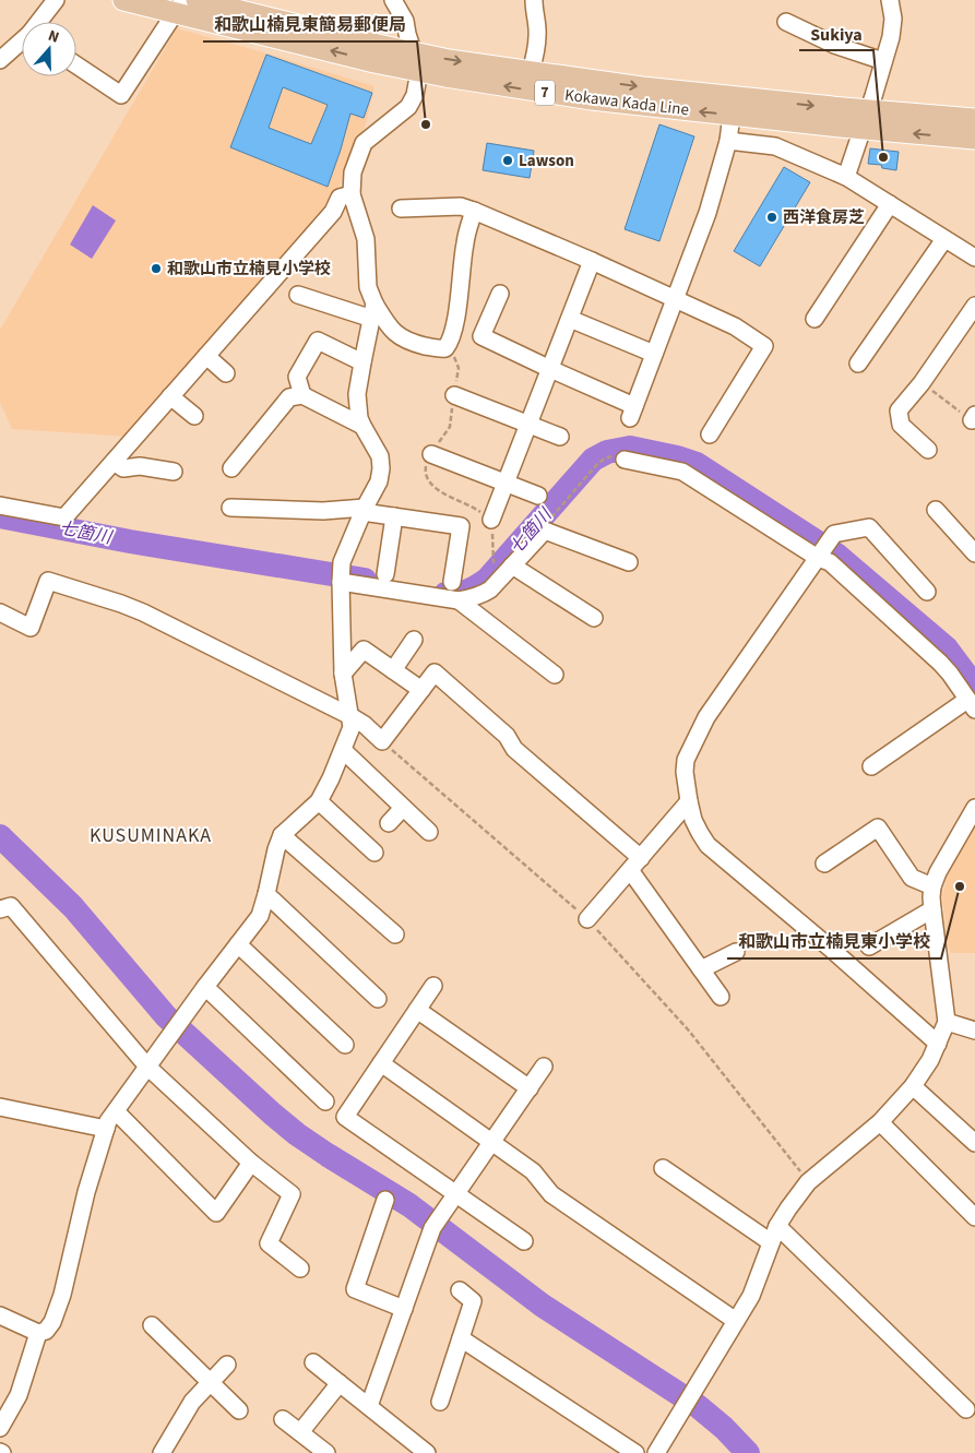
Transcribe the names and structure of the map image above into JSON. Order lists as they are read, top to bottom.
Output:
{
  "streets": {
    "main road": ["7", "Kokawa Kada Line"]
  },
  "districts": ["KUSUMINAKA"],
  "water": ["七箇川"],
  "places": [
    "和歌山楠見東簡易郵便局",
    "Sukiya",
    "Lawson",
    "西洋食房芝",
    "和歌山市立楠見小学校",
    "和歌山市立楠見東小学校"
  ],
  "north": "top"
}
